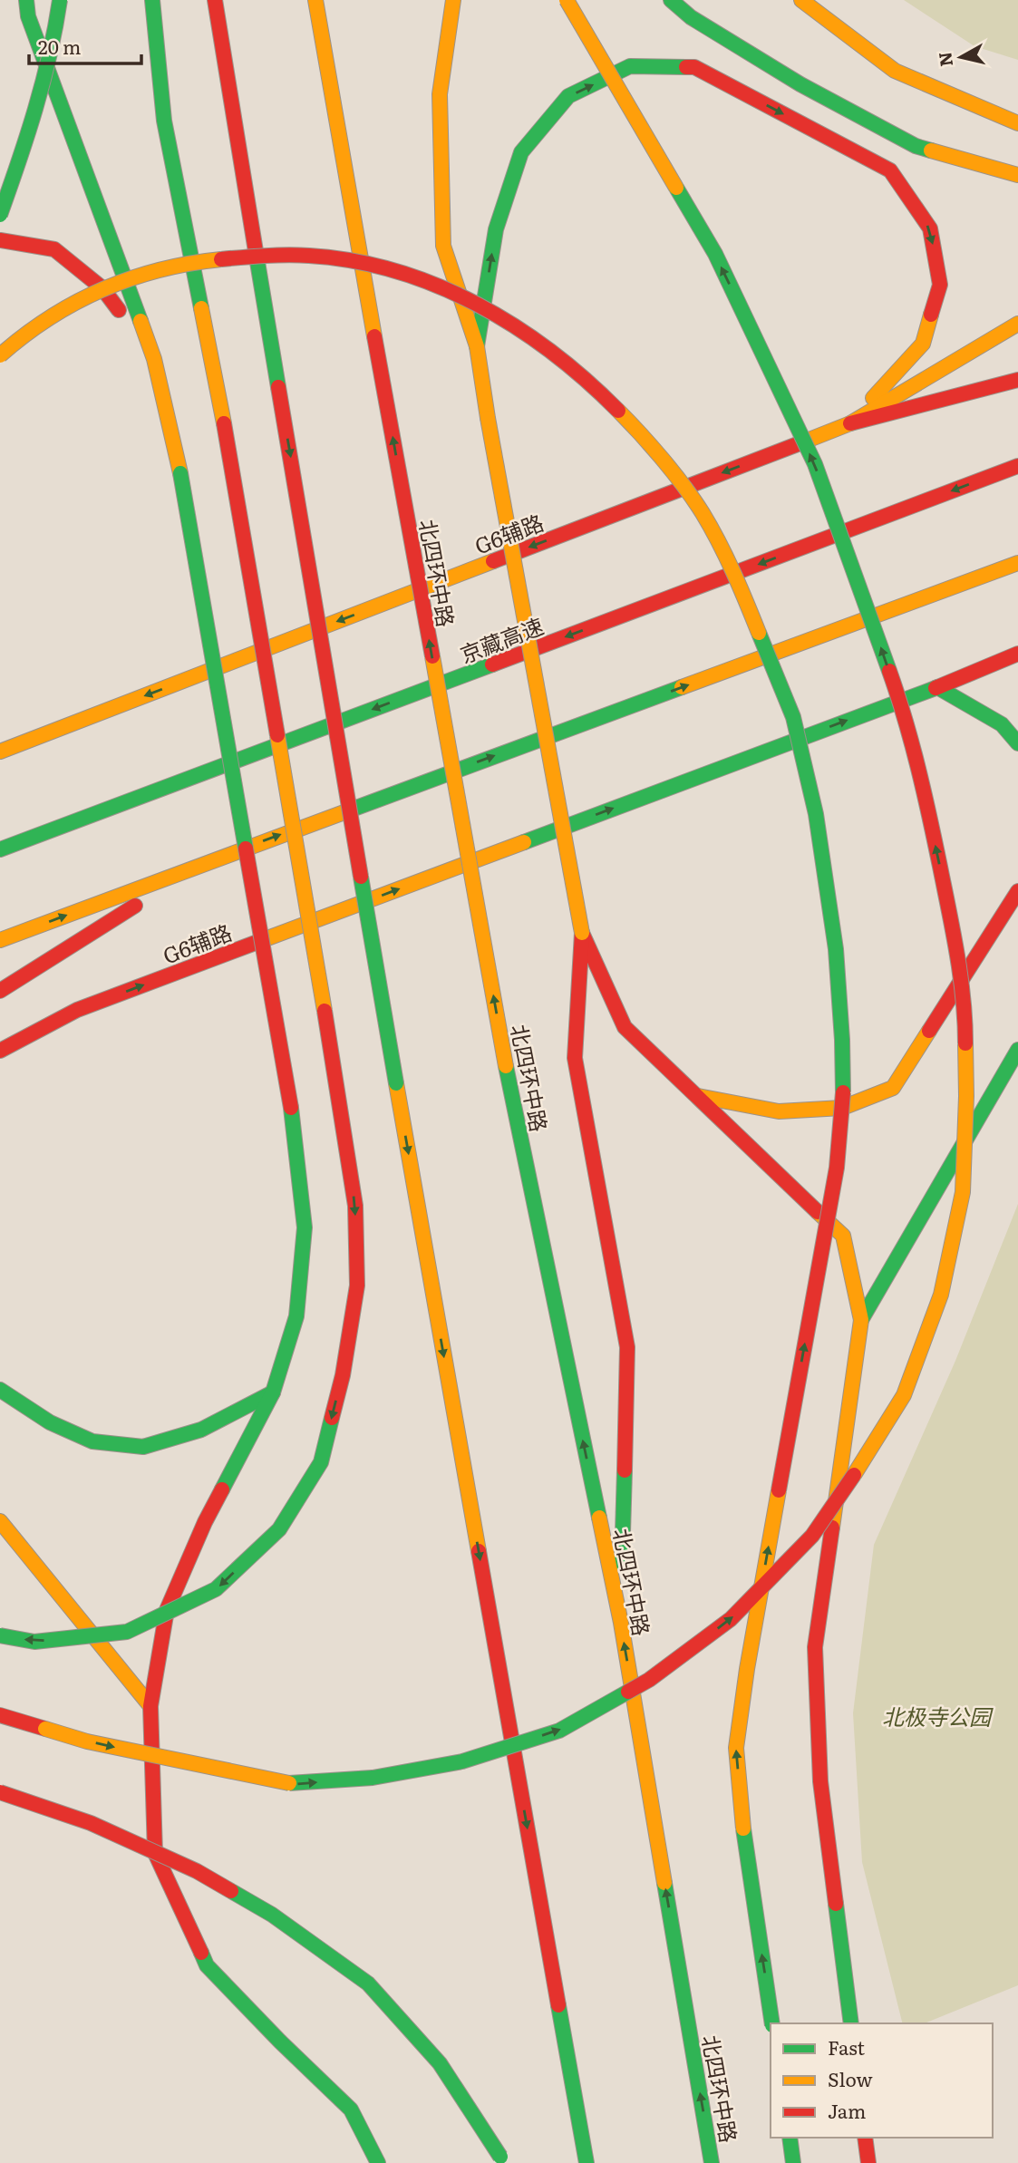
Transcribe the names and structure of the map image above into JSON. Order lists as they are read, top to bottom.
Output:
{
  "streets": {
    "main road": ["G6辅路", "北四环中路", "京藏高速"]
  },
  "parks": ["北极寺公园"],
  "legend": ["Fast", "Slow", "Jam"],
  "scale_bar": "20 m",
  "north": "left"
}
